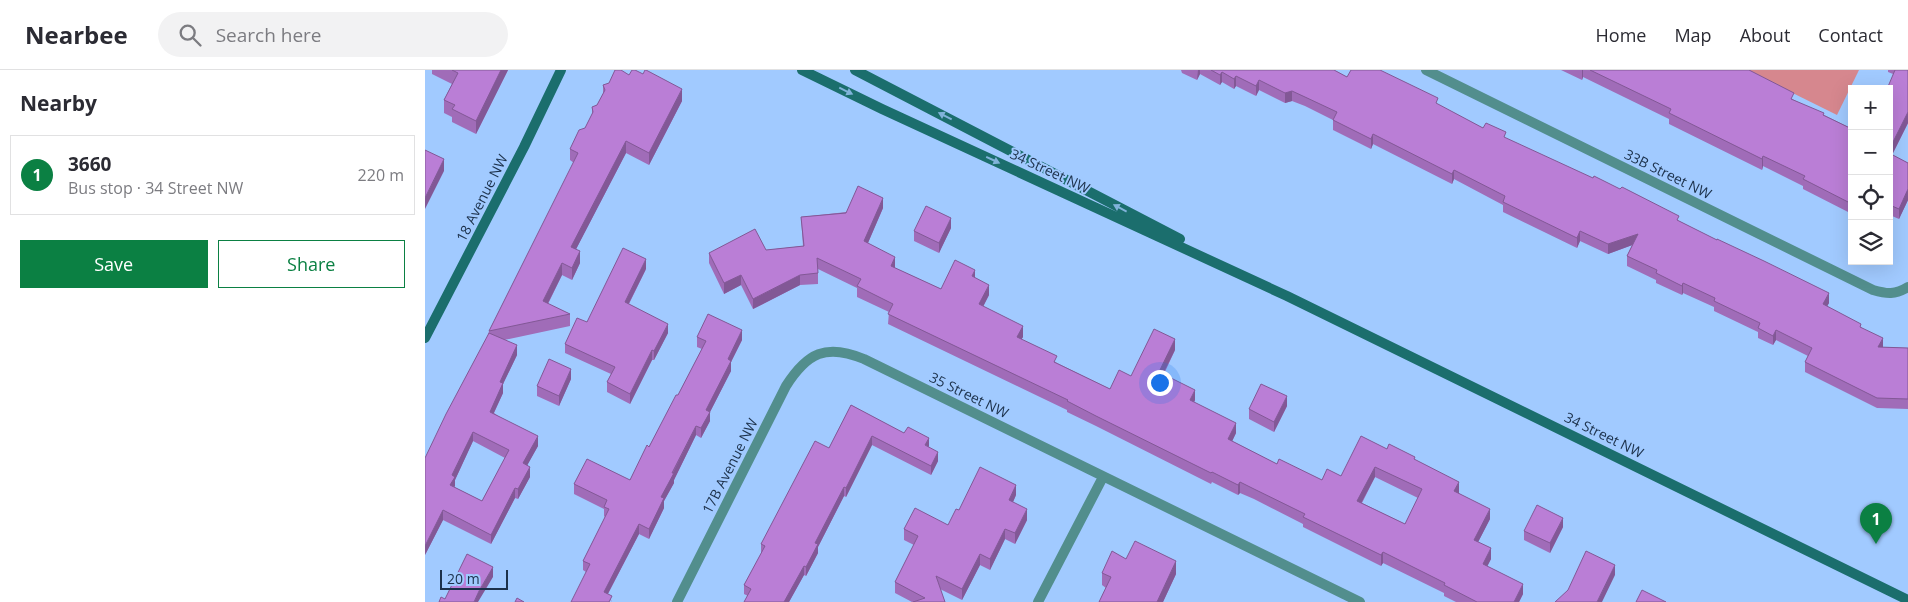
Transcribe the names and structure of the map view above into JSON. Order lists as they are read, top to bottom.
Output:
{
  "streets": {
    "main road": ["34 Street NW", "18 Avenue NW"],
    "street": ["33B Street NW", "35 Street NW", "17B Avenue NW"]
  },
  "crossings": [
    ["35 Street NW", "17B Avenue NW"]
  ],
  "scale_bar": "20 m",
  "page": {
    "header": "Nearbee",
    "search": "Search here",
    "nav": [
      "Home",
      "Map",
      "About",
      "Contact"
    ],
    "heading": "Nearby",
    "map_buttons": ["+", "−"],
    "list": [
      {
        "mark": "1",
        "name": "3660",
        "note": "Bus stop · 34 Street NW",
        "value": "220 m"
      }
    ],
    "buttons": ["Save", "Share"],
    "pins": "1",
    "scale": "20 m"
  }
}
